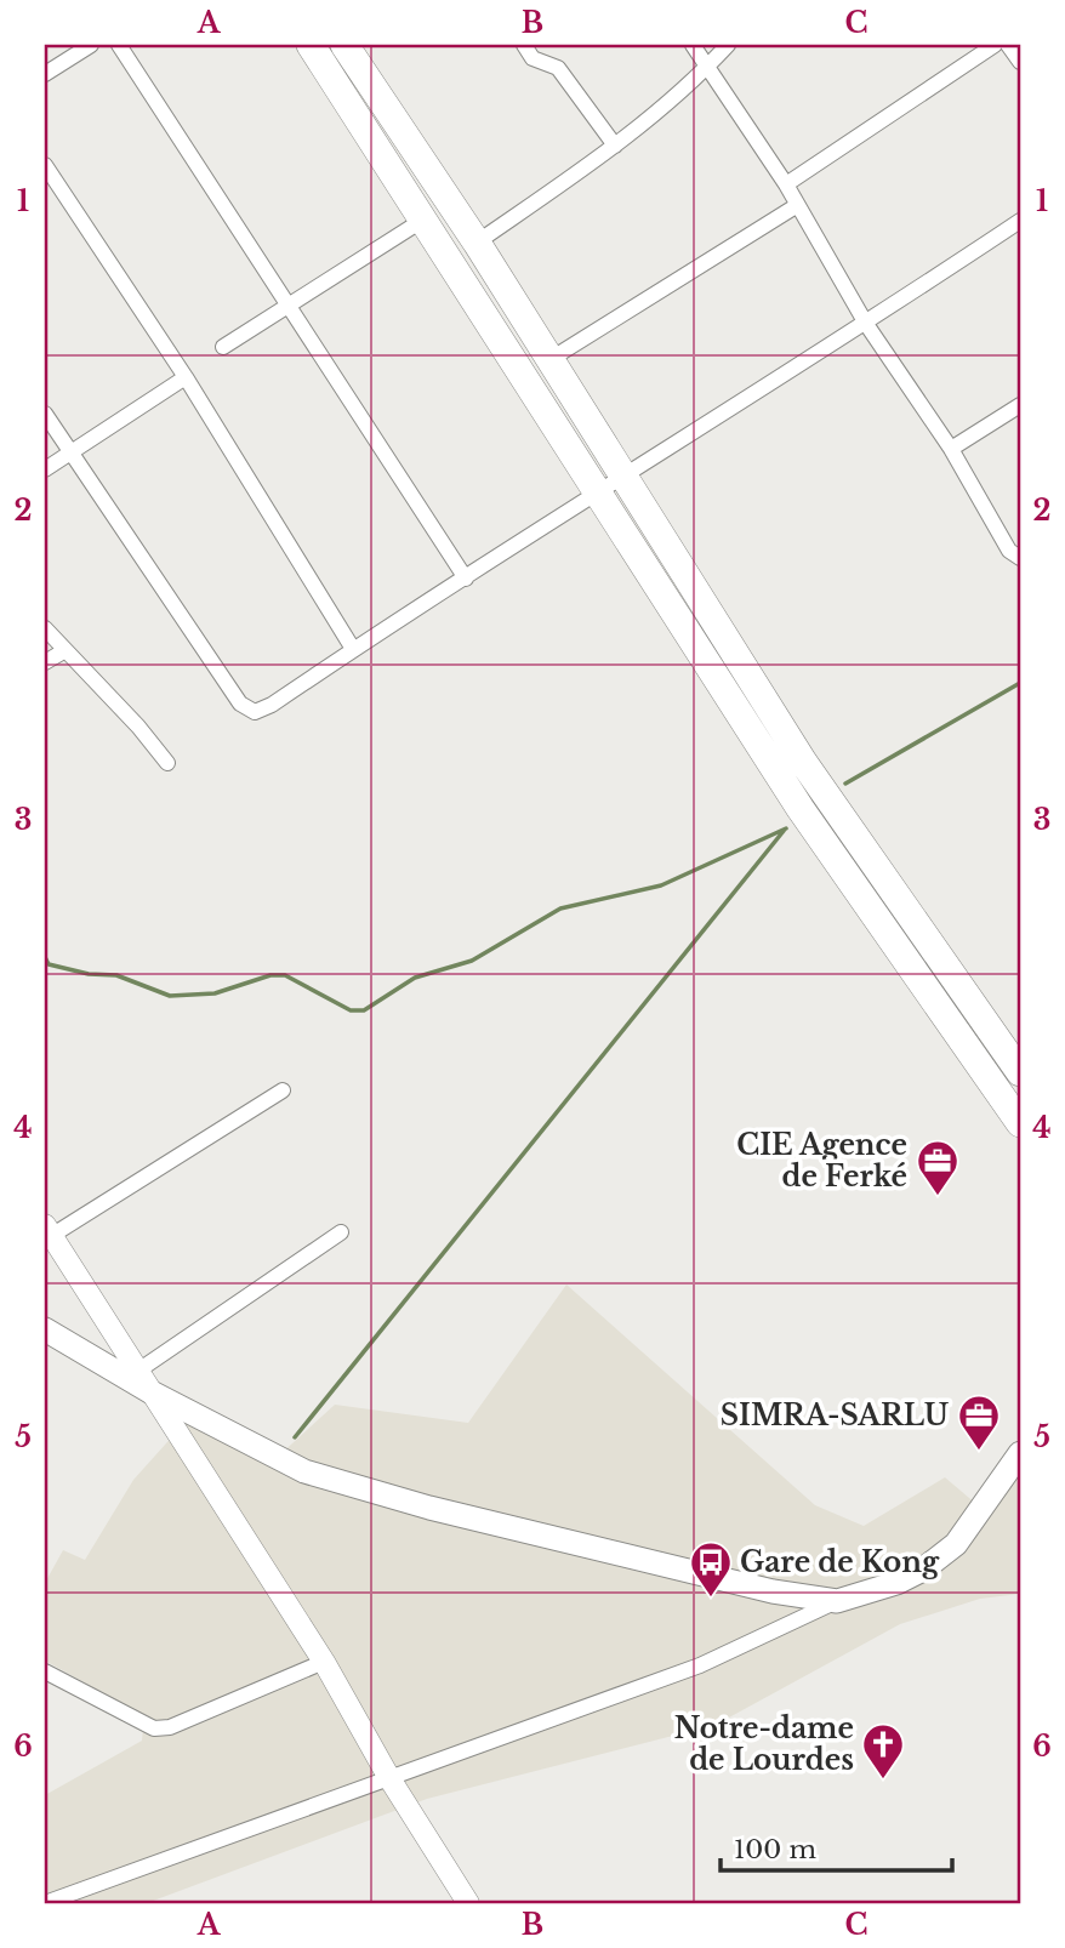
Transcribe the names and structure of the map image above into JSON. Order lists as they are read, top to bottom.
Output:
{
  "places": {
    "office": ["CIE Agence de Ferké", "SIMRA-SARLU"],
    "bus stop": ["Gare de Kong"],
    "church": ["Notre-dame de Lourdes"]
  },
  "scale_bar": "100 m",
  "grid": {
    "columns": ["A", "B", "C"],
    "rows": [
      "1",
      "2",
      "3",
      "4",
      "5",
      "6"
    ]
  }
}
